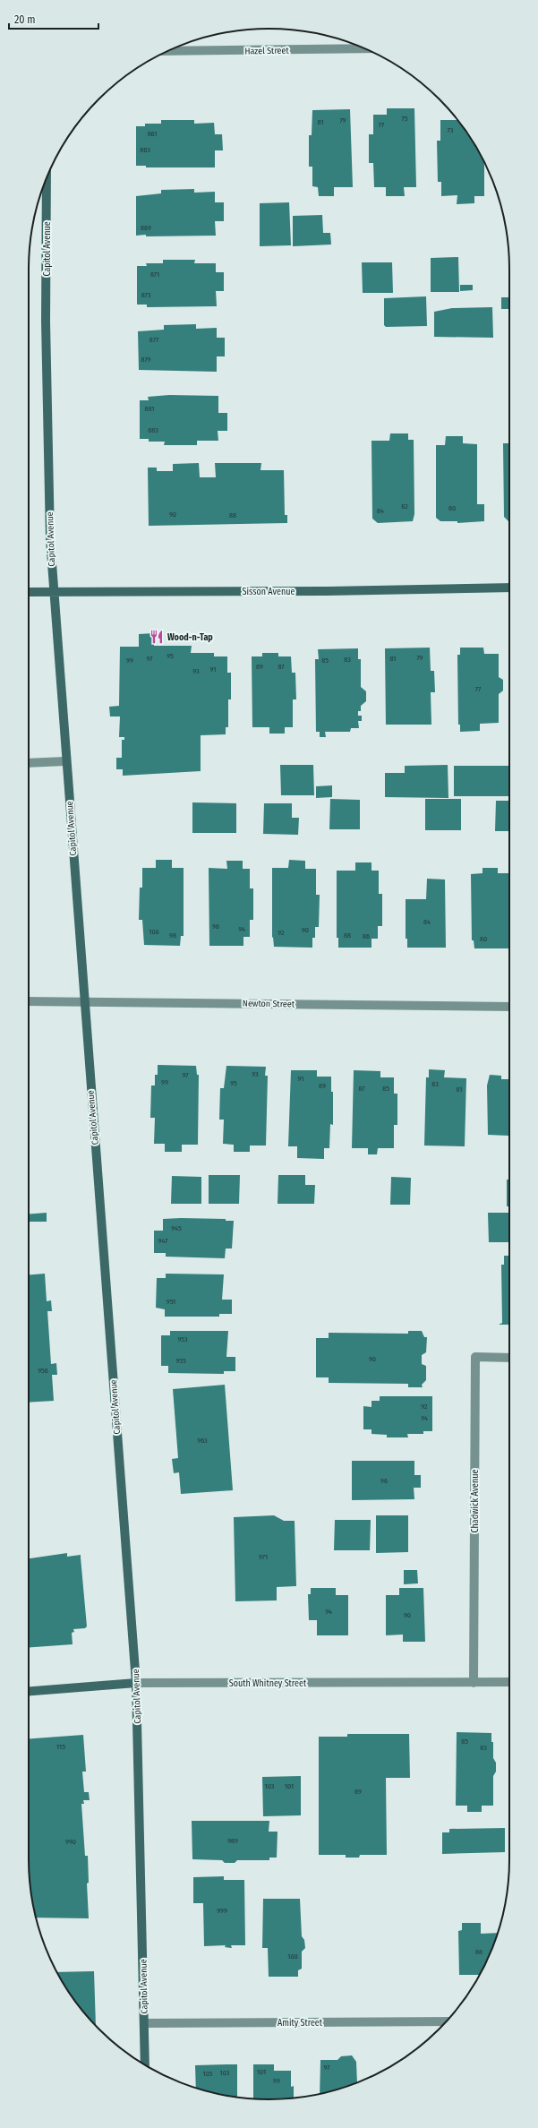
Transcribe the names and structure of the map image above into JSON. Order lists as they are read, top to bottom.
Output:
{
  "streets": {
    "main road": ["Capitol Avenue", "Sisson Avenue", "South Whitney Street"],
    "street": [
      "Hazel Street",
      "Newton Street",
      "Chadwick Avenue",
      "Amity Street"
    ]
  },
  "crossings": [
    ["Capitol Avenue", "Sisson Avenue"],
    ["Capitol Avenue", "Newton Street"],
    ["Capitol Avenue", "South Whitney Street"],
    ["Capitol Avenue", "Amity Street"],
    ["Chadwick Avenue", "South Whitney Street"]
  ],
  "places": {
    "restaurant": ["Wood-n-Tap"]
  },
  "house_numbers": [
    "75",
    "79",
    "81",
    "77",
    "73",
    "861",
    "863",
    "869",
    "871",
    "873",
    "877",
    "879",
    "881",
    "883",
    "82",
    "80",
    "84",
    "90",
    "88",
    "95",
    "79",
    "97",
    "81",
    "83",
    "99",
    "85",
    "89",
    "87",
    "91",
    "93",
    "77",
    "84",
    "96",
    "94",
    "90",
    "100",
    "92",
    "98",
    "88",
    "86",
    "80",
    "93",
    "97",
    "91",
    "99",
    "95",
    "83",
    "89",
    "87",
    "85",
    "81",
    "945",
    "947",
    "951",
    "953",
    "90",
    "955",
    "956",
    "92",
    "94",
    "963",
    "96",
    "971",
    "94",
    "90",
    "85",
    "115",
    "83",
    "103",
    "101",
    "89",
    "989",
    "990",
    "999",
    "88",
    "100",
    "97",
    "101",
    "103",
    "105",
    "99"
  ],
  "scale_bar": "20 m"
}
